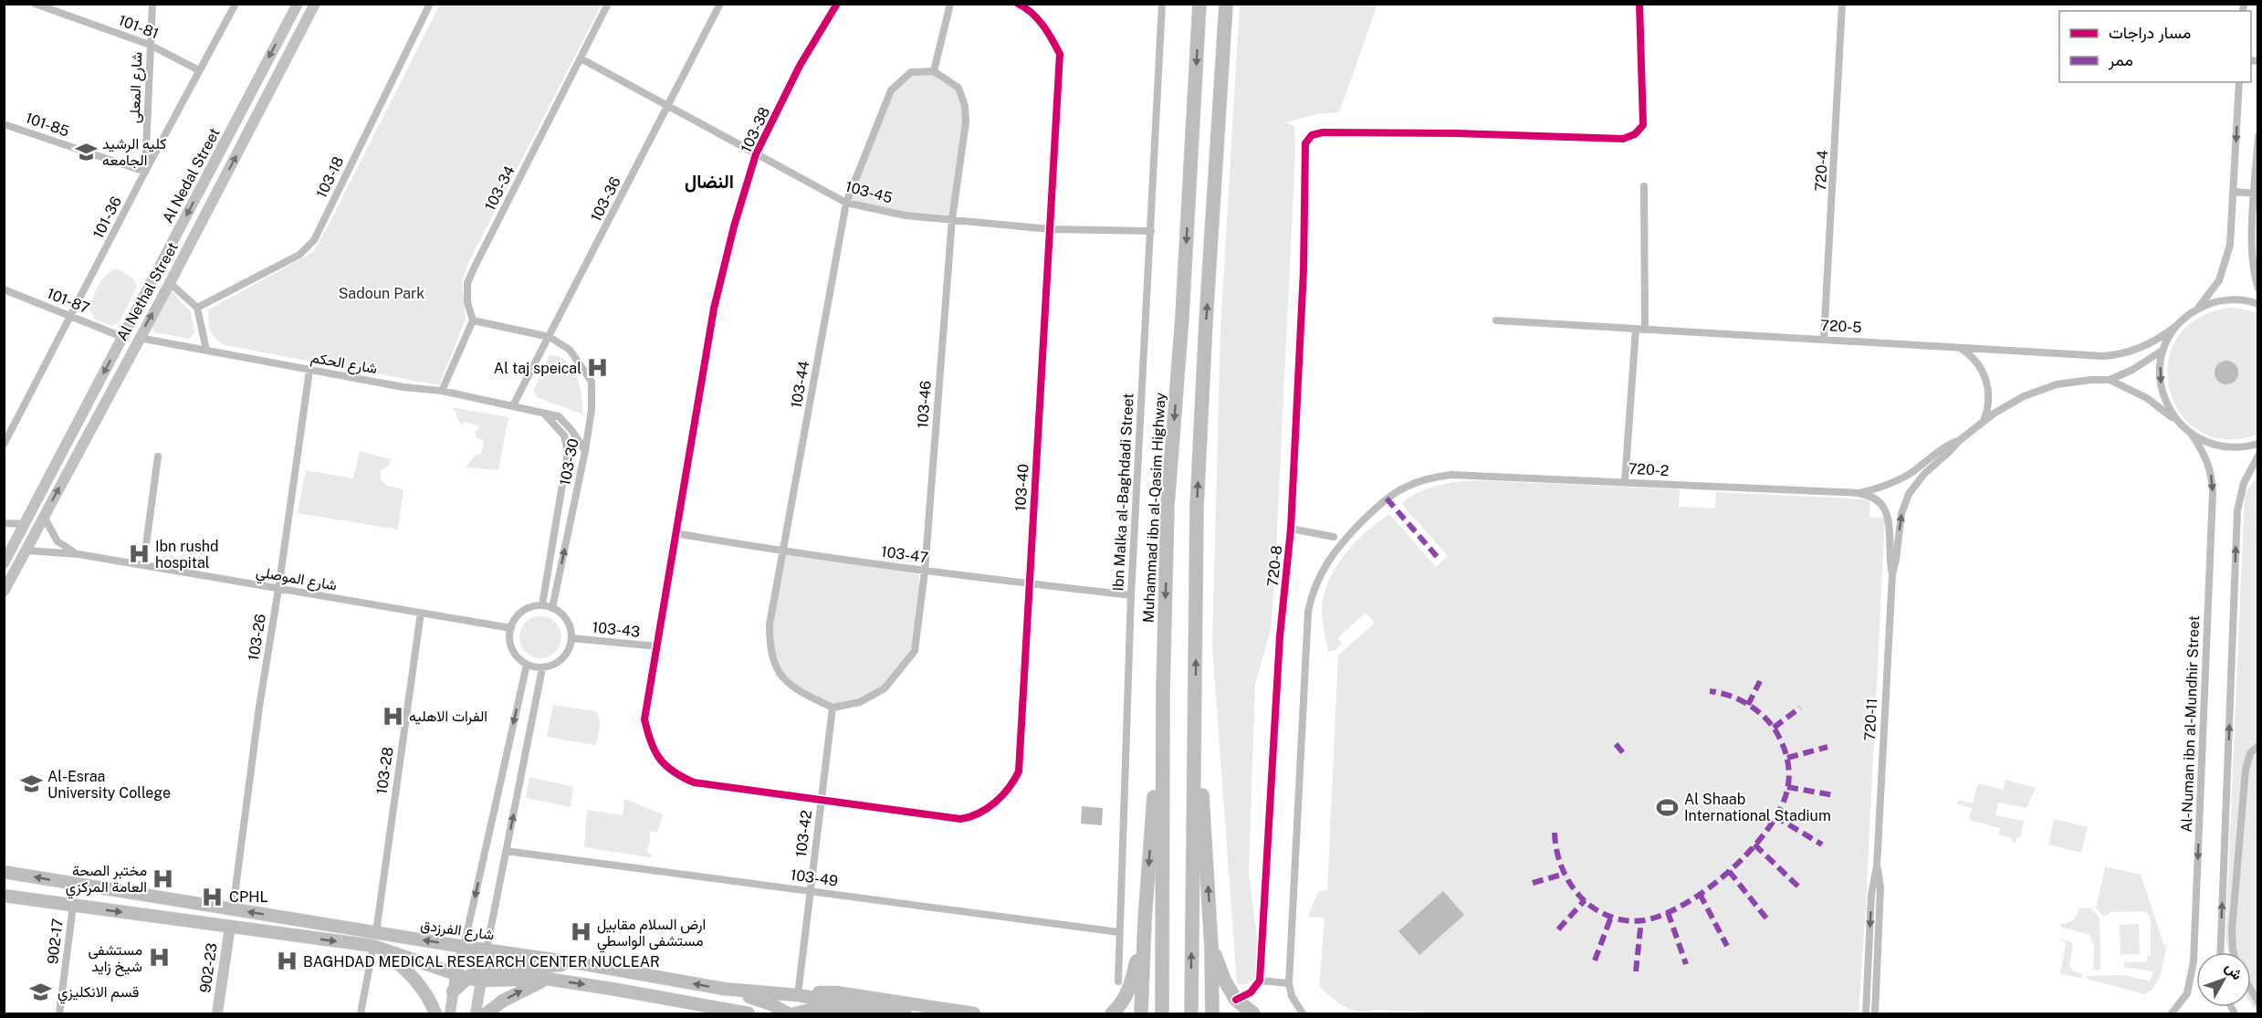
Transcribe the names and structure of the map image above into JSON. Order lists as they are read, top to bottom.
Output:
{
  "streets": {
    "highway": ["Muhammad ibn al-Qasim Highway"],
    "main road": [
      "Al Nedal Street",
      "Al Nethal Street",
      "شارع الفرزدق",
      "902-23"
    ],
    "street": [
      "101-81",
      "شارع المعلى",
      "101-85",
      "103-38",
      "720-4",
      "103-18",
      "103-34",
      "103-45",
      "103-36",
      "101-36",
      "101-87",
      "720-5",
      "شارع الحكم",
      "103-44",
      "103-46",
      "103-30",
      "720-2",
      "103-40",
      "Ibn Malka al-Baghdadi Street",
      "103-47",
      "720-8",
      "شارع الموصلي",
      "103-43",
      "103-26",
      "720-11",
      "Al-Numan ibn al-Mundhir Street",
      "103-28",
      "103-42",
      "103-49",
      "902-17"
    ]
  },
  "crossings": [
    ["101-81", "شارع المعلى"],
    ["101-81", "101-36"],
    ["شارع المعلى", "101-85"],
    ["شارع المعلى", "101-36"],
    ["101-85", "101-36"],
    ["103-38", "103-45"],
    ["103-38", "103-40"],
    ["103-38", "103-47"],
    ["103-38", "103-43"],
    ["720-4", "720-5"],
    ["Al Nedal Street", "101-87"],
    ["103-34", "103-45"],
    ["103-45", "103-36"],
    ["103-45", "103-44"],
    ["103-45", "103-46"],
    ["103-45", "103-40"],
    ["103-45", "Ibn Malka al-Baghdadi Street"],
    ["103-36", "شارع الحكم"],
    ["103-36", "103-30"],
    ["101-36", "101-87"],
    ["Al Nethal Street", "شارع الحكم"],
    ["Al Nethal Street", "شارع الموصلي"],
    ["شارع الحكم", "103-30"],
    ["شارع الحكم", "103-26"],
    ["103-44", "103-46"],
    ["103-44", "103-47"],
    ["103-44", "103-42"],
    ["103-46", "103-47"],
    ["103-46", "103-42"],
    ["103-30", "شارع الموصلي"],
    ["103-30", "103-43"],
    ["720-2", "720-11"],
    ["103-40", "103-47"],
    ["103-40", "103-43"],
    ["103-40", "103-42"],
    ["Ibn Malka al-Baghdadi Street", "103-47"],
    ["Ibn Malka al-Baghdadi Street", "103-49"],
    ["103-47", "103-42"],
    ["شارع الموصلي", "103-43"],
    ["شارع الموصلي", "103-26"],
    ["شارع الموصلي", "103-28"],
    ["103-26", "شارع الفرزدق"],
    ["103-28", "شارع الفرزدق"],
    ["103-42", "103-49"],
    ["103-42", "شارع الفرزدق"]
  ],
  "one_way": ["Al Nedal Street", "Al Nethal Street"],
  "districts": ["النضال"],
  "parks": ["Sadoun Park"],
  "places": {
    "school or university": ["كليه الرشيد الجامعه", "Al-Esraa University College", "قسم الانكليزي"],
    "hospital": [
      "Al taj speical",
      "Ibn rushd hospital",
      "الفرات الاهليه",
      "مختبر الصحة العامة المركزي",
      "CPHL",
      "ارض السلام مقابيل مستشفى الواسطي",
      "مستشفى شيخ زايد",
      "BAGHDAD MEDICAL RESEARCH CENTER NUCLEAR"
    ],
    "sports": ["Al Shaab International Stadium"]
  },
  "legend": ["مسار دراجات", "ممر"],
  "north": "top right"
}
